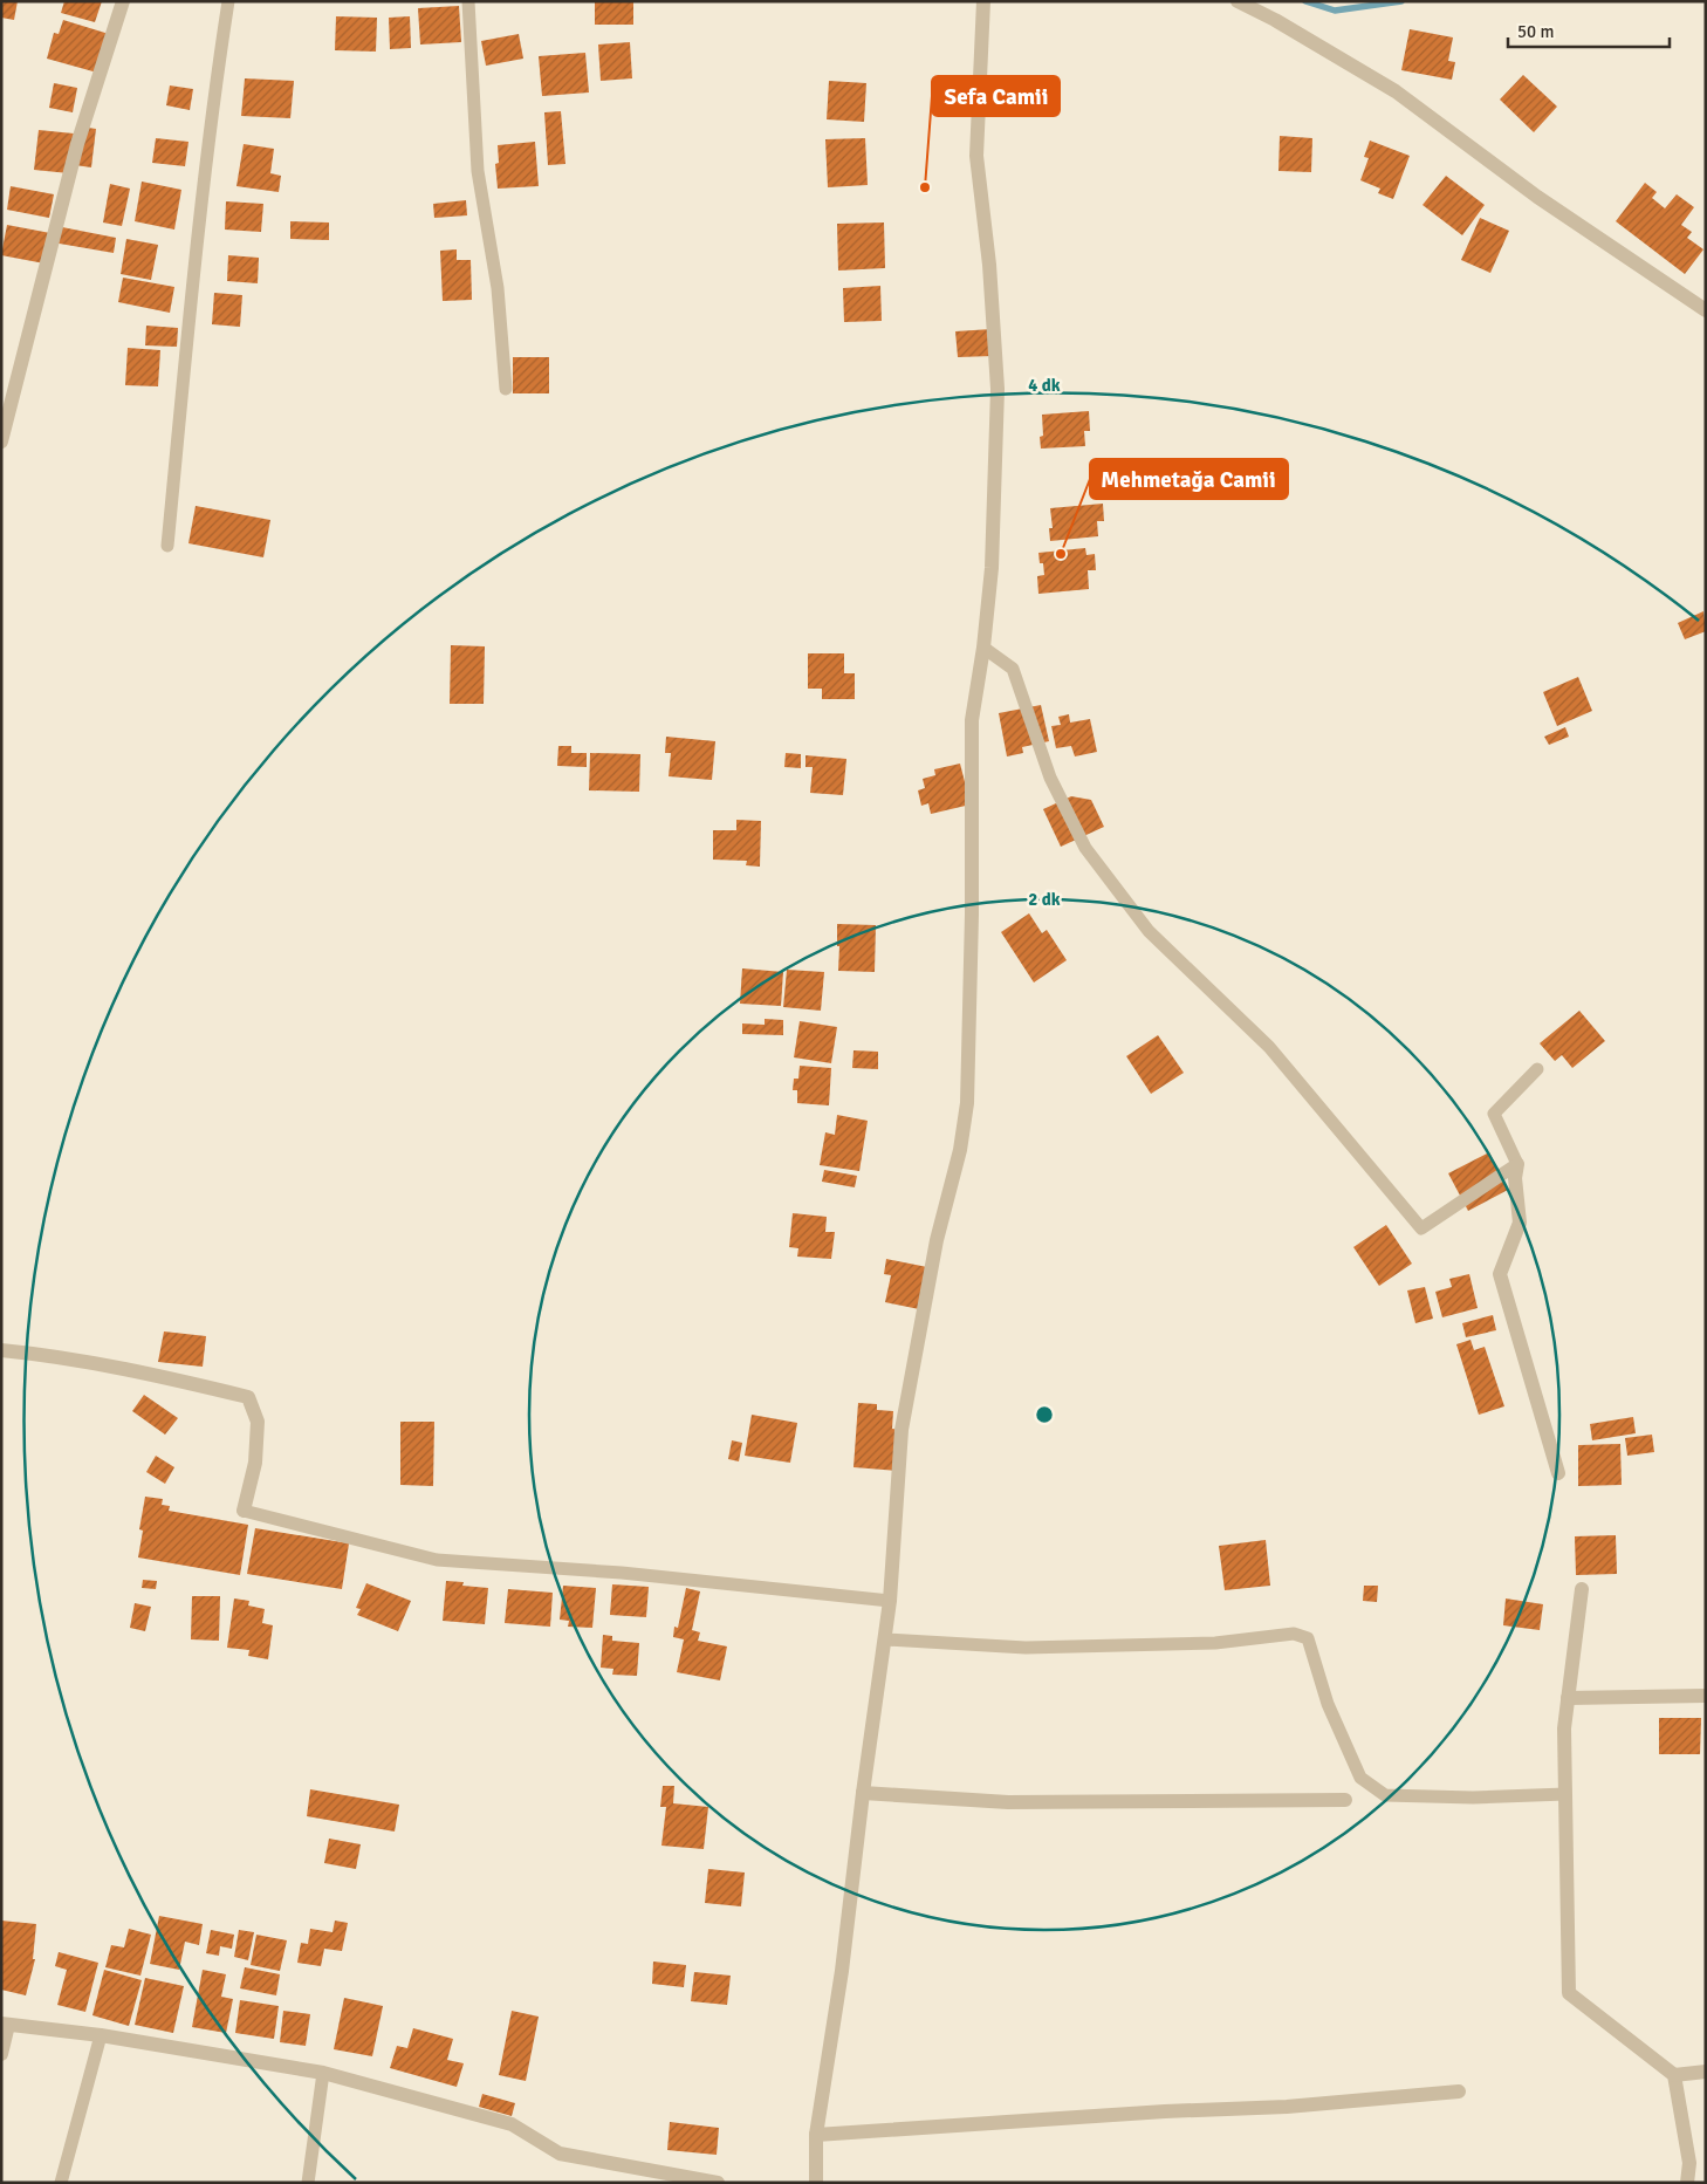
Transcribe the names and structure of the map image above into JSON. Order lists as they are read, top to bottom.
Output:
{
  "places": ["Sefa Camii", "Mehmetağa Camii"],
  "scale_bar": "50 m",
  "rings": ["4 dk", "2 dk"]
}
